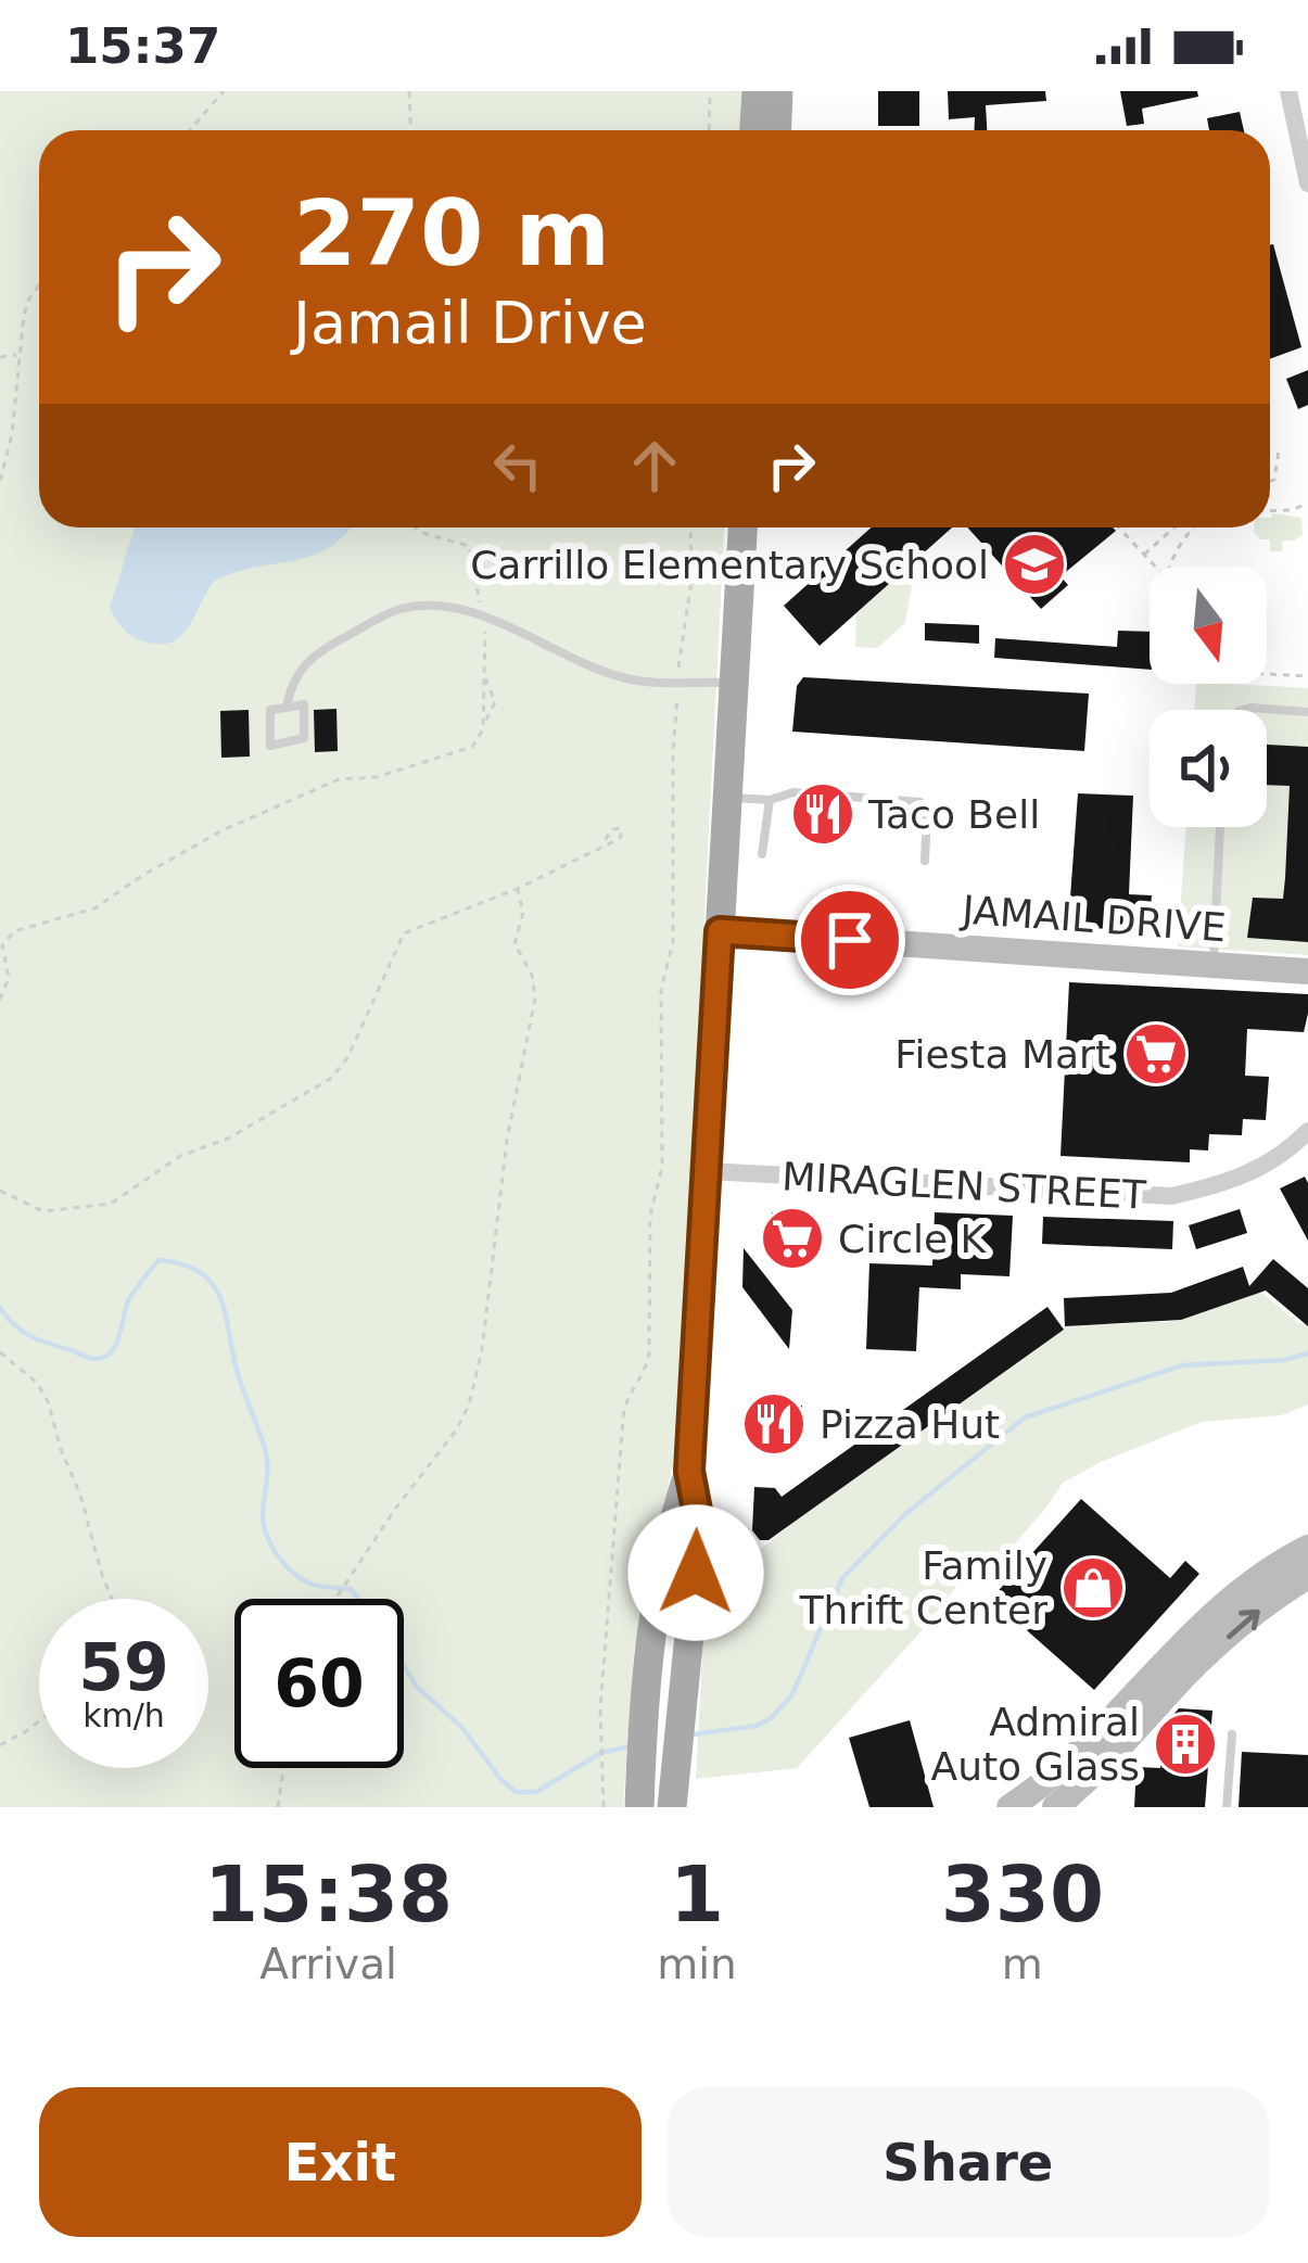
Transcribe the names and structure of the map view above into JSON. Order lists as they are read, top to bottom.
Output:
{
  "streets": {
    "main road": ["JAMAIL DRIVE"],
    "street": ["MIRAGLEN STREET"]
  },
  "places": {
    "school or university": ["Carrillo Elementary School"],
    "restaurant": ["Taco Bell", "Pizza Hut"],
    "supermarket": ["Fiesta Mart", "Circle K"],
    "shop": ["Family Thrift Center"],
    "building": ["Admiral Auto Glass"]
  },
  "north": "bottom",
  "page": {
    "status": "15:37",
    "turn": ["270 m", "Jamail Drive"],
    "speed": "59 km/h",
    "limit": "60",
    "eta": [
      "15:38",
      "Arrival",
      "1",
      "min",
      "330",
      "m"
    ],
    "buttons": ["Exit", "Share"]
  }
}
